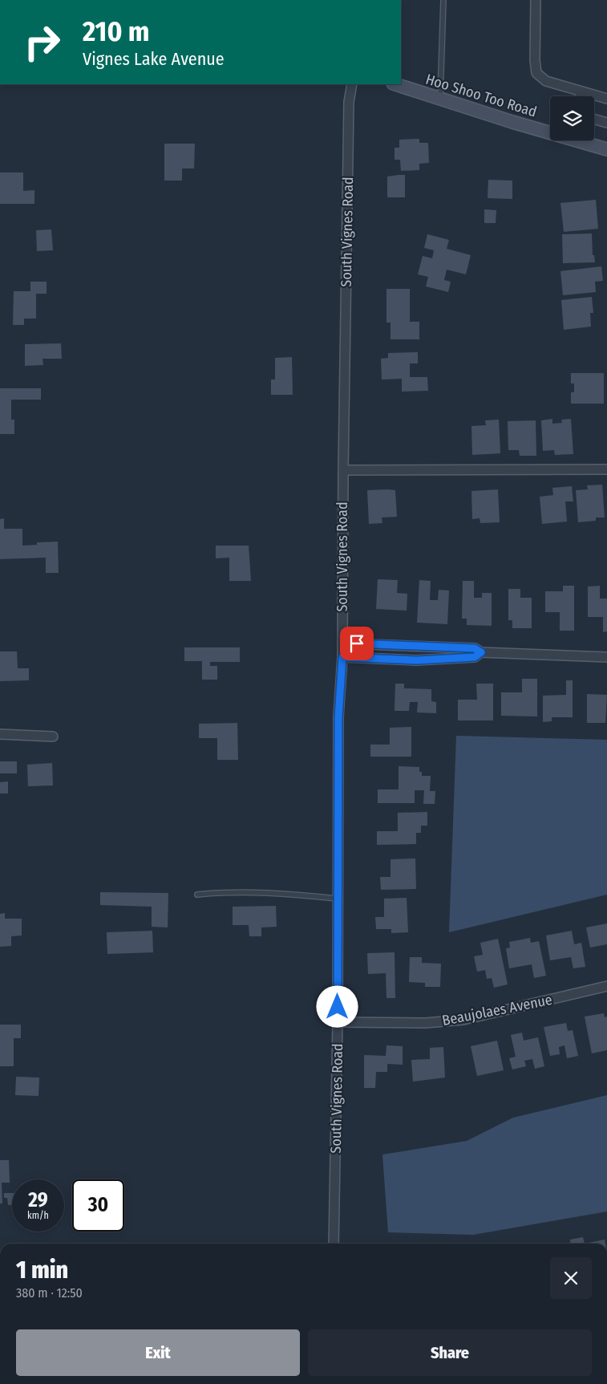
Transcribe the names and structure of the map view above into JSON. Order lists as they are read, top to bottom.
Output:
{
  "streets": {
    "street": ["Hoo Shoo Too Road", "South Vignes Road", "Beaujolaes Avenue"]
  },
  "crossings": [
    ["South Vignes Road", "Beaujolaes Avenue"]
  ],
  "page": {
    "turn": ["210 m", "Vignes Lake Avenue"],
    "speed": "29 km/h",
    "limit": "30",
    "heading": ["1 min", "380 m · 12:50"],
    "buttons": ["Exit", "Share"]
  }
}
